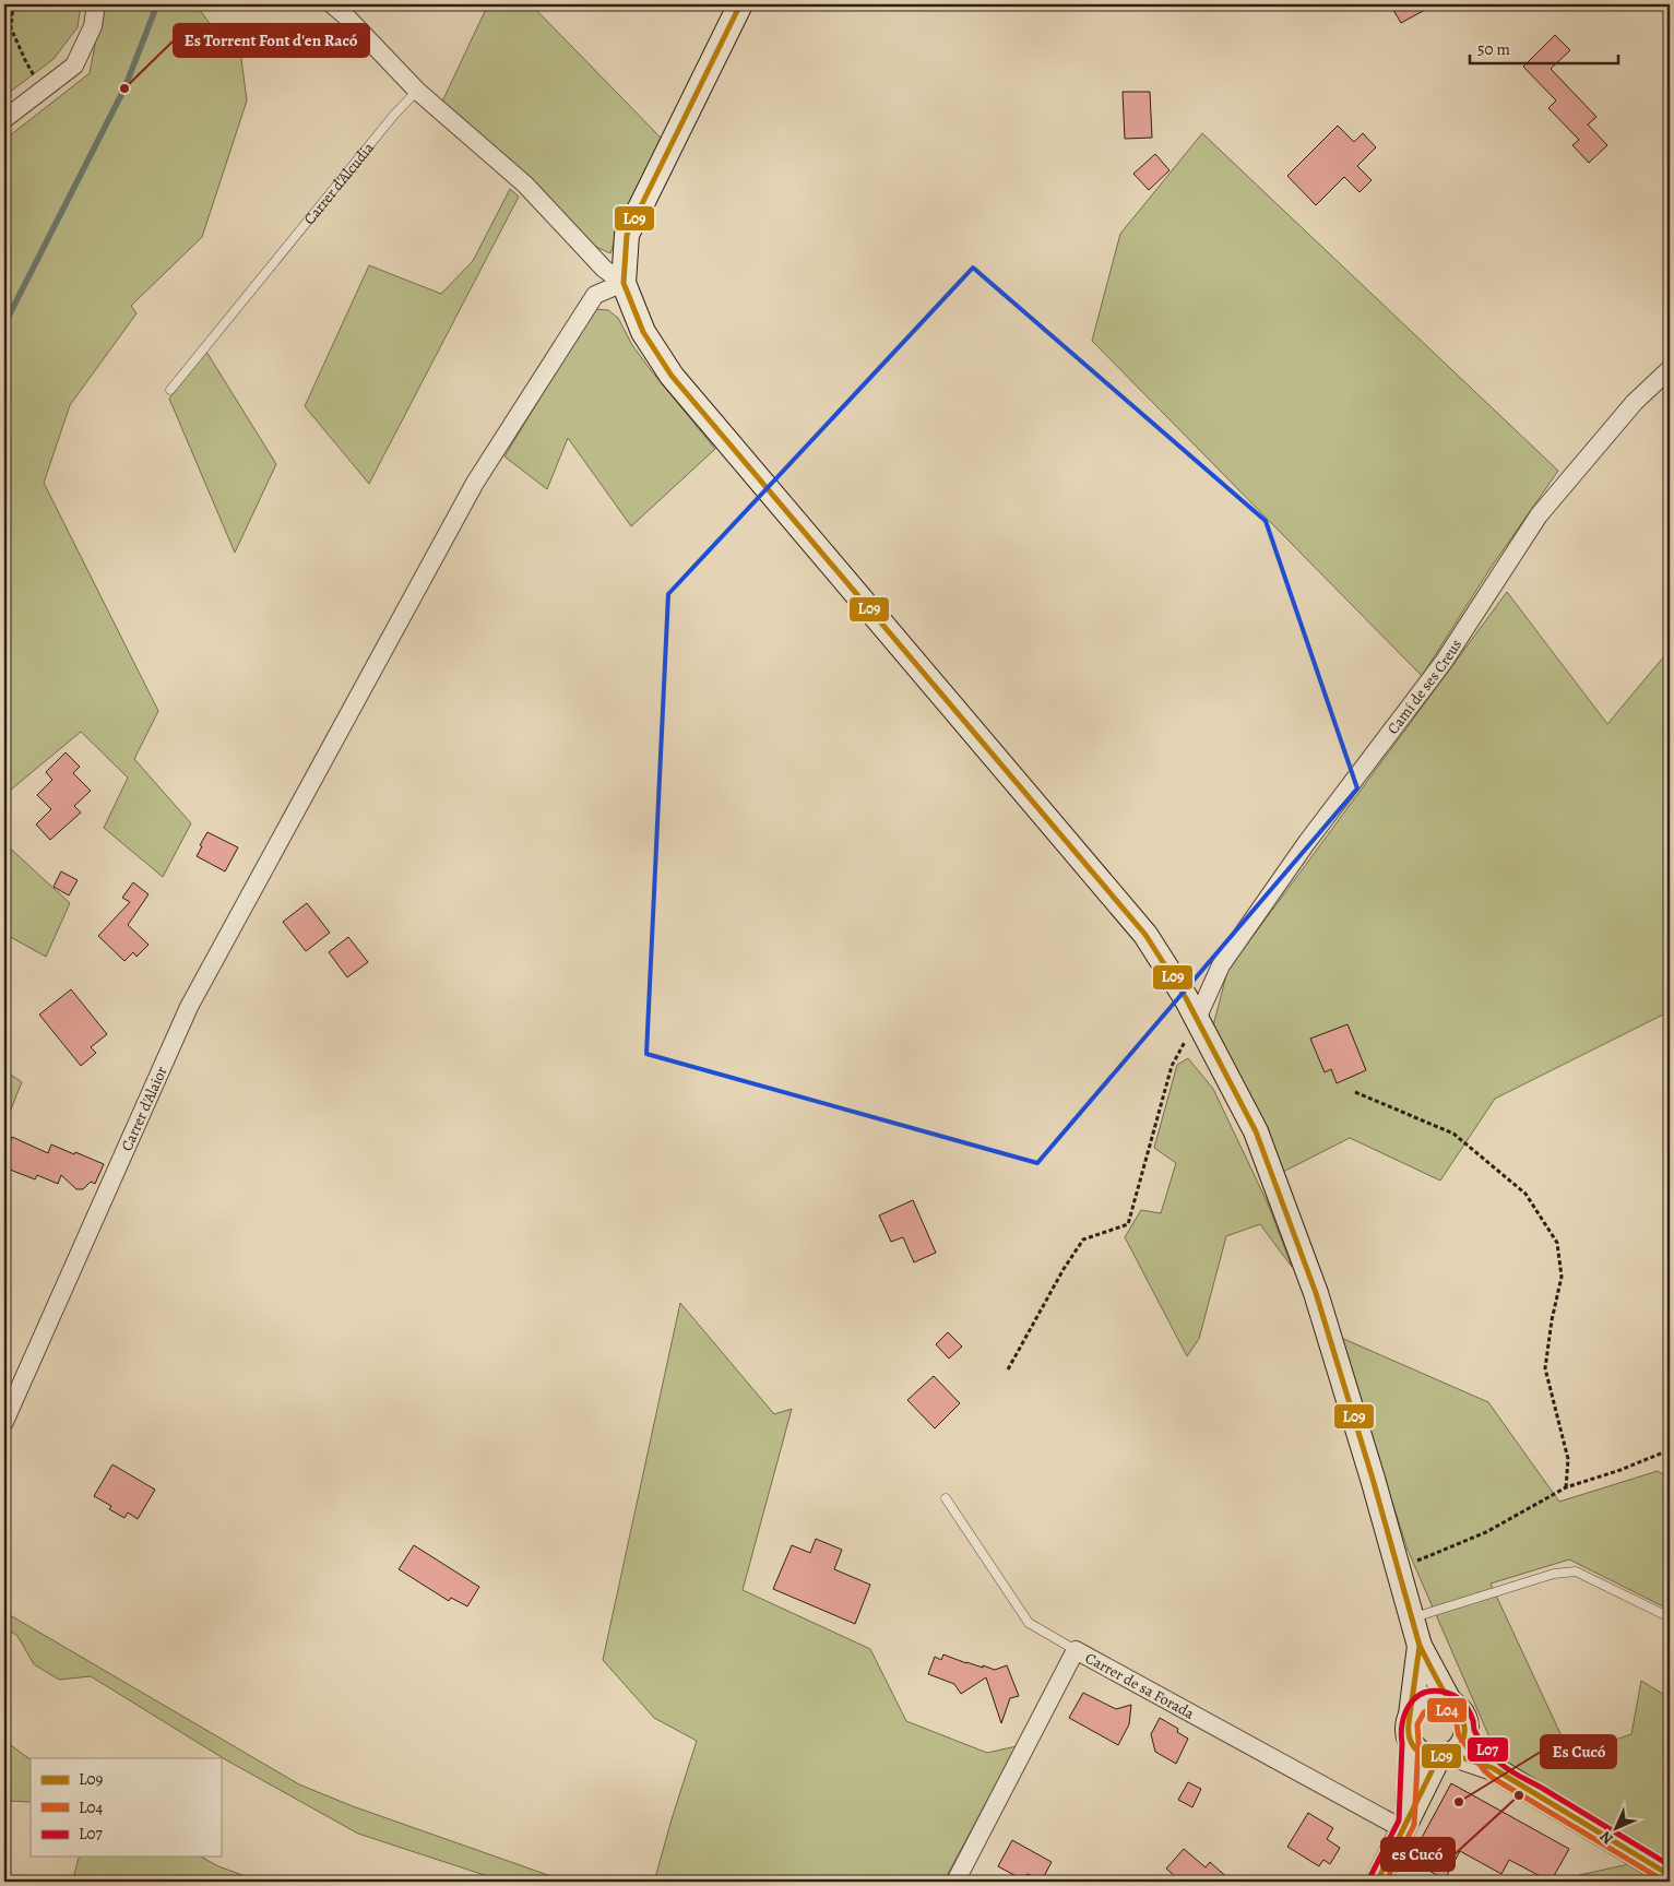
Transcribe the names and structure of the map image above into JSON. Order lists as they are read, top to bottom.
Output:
{
  "streets": {
    "street": ["Camí de ses Creus", "Carrer d'Alaior", "Carrer de sa Forada"],
    "lane": ["Carrer d'Alcudia"]
  },
  "places": ["Es Torrent Font d'en Racó", "es Cucó", "Es Cucó"],
  "lines": ["transit line L09", "transit line L07", "transit line L04"],
  "legend": ["L09", "L04", "L07"],
  "scale_bar": "50 m",
  "north": "bottom left"
}
